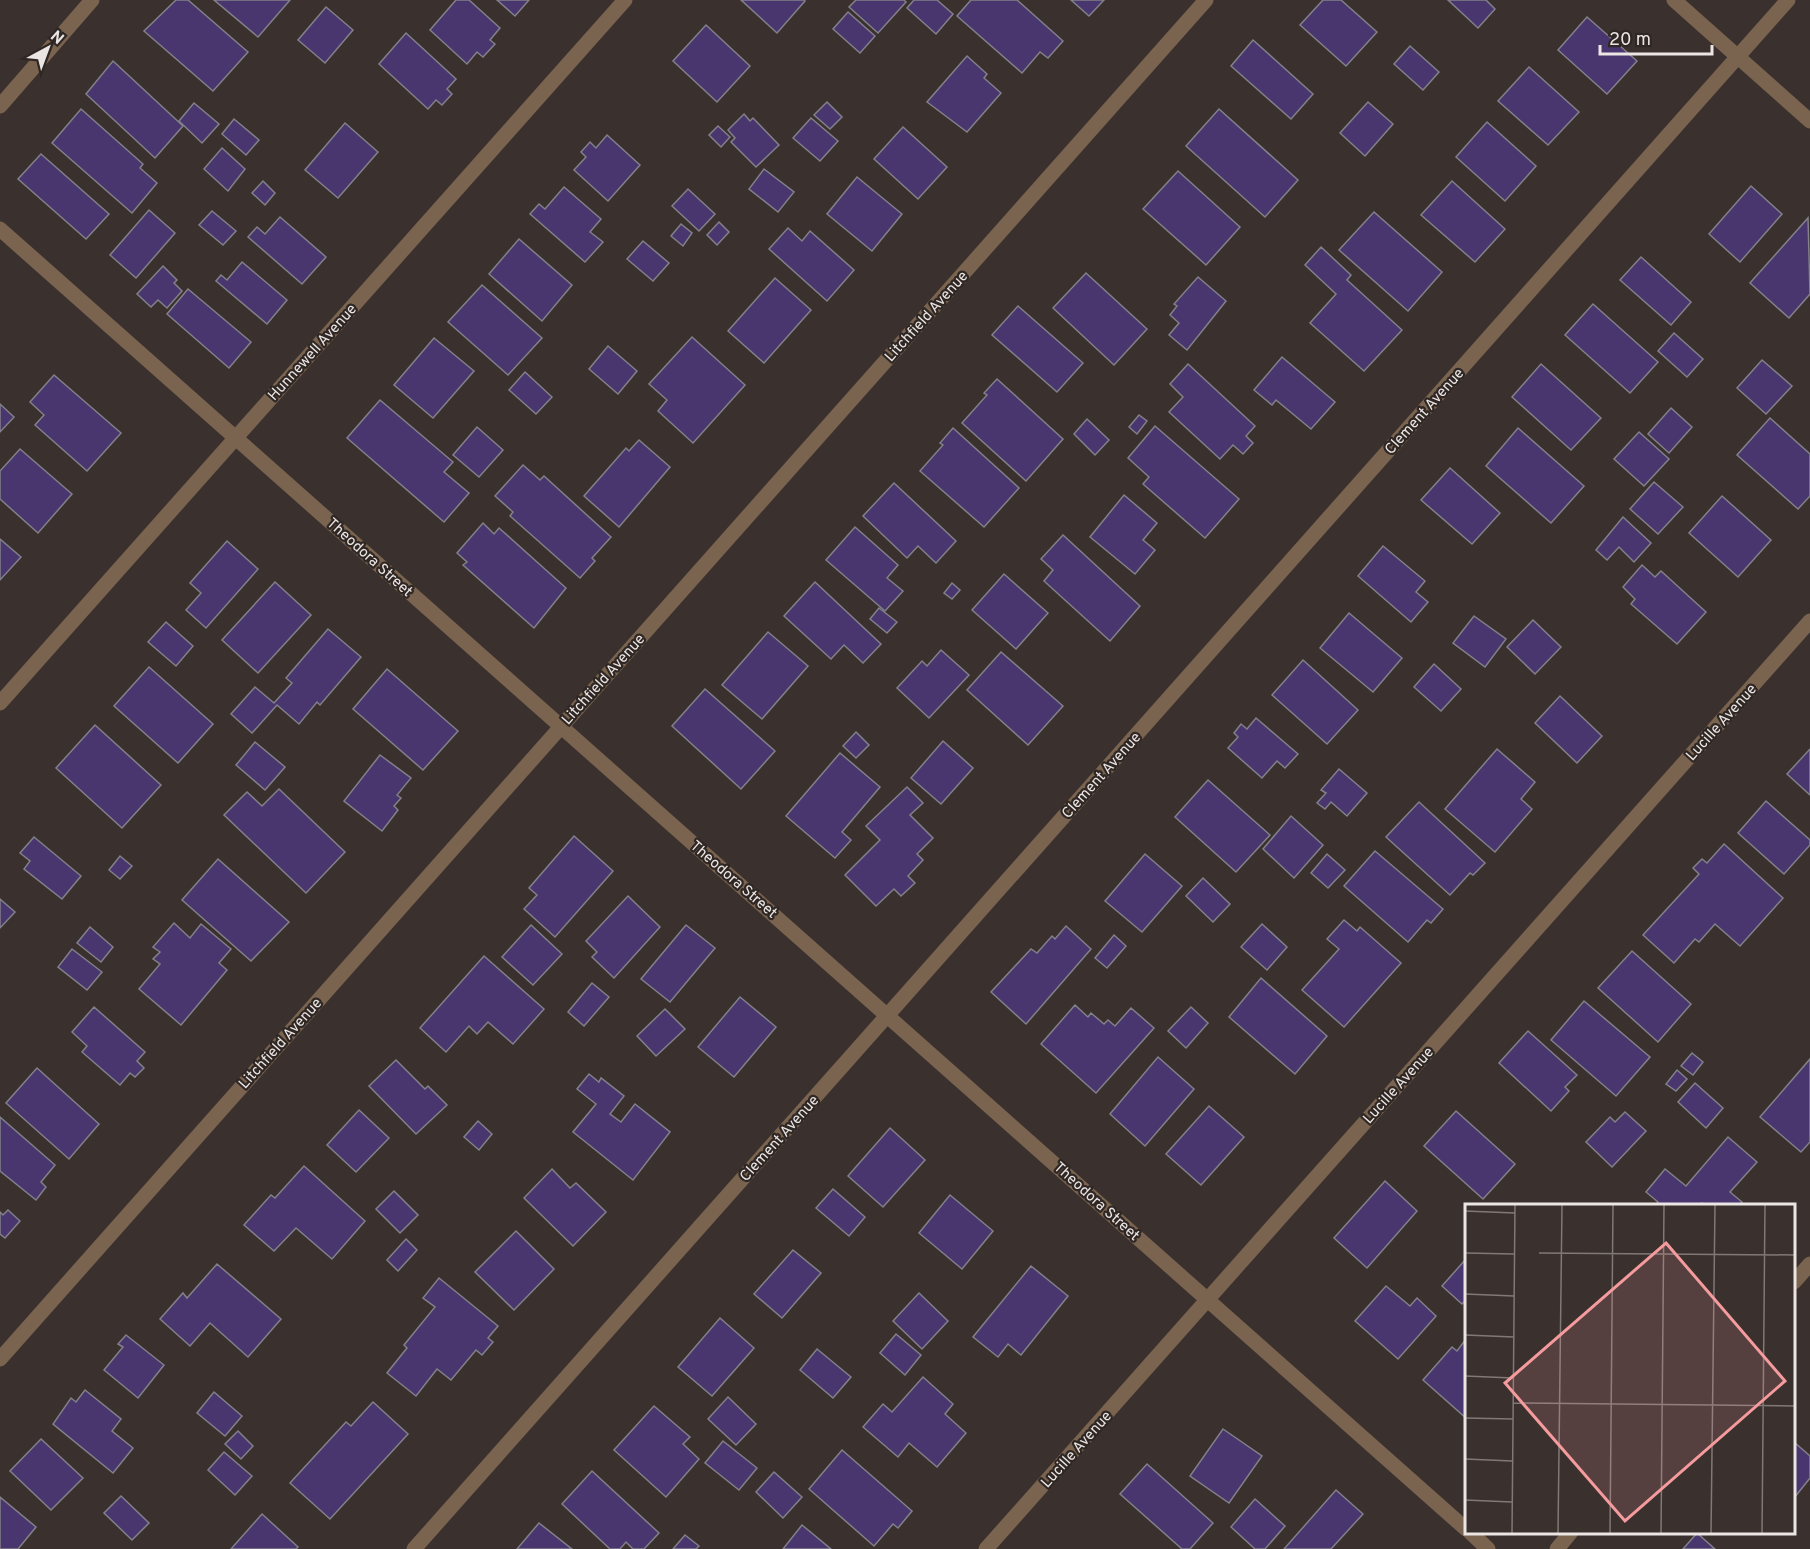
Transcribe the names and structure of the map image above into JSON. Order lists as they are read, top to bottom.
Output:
{
  "streets": {
    "street": [
      "Litchfield Avenue",
      "Hunnewell Avenue",
      "Clement Avenue",
      "Theodora Street",
      "Lucille Avenue"
    ]
  },
  "crossings": [
    ["Litchfield Avenue", "Theodora Street"],
    ["Hunnewell Avenue", "Theodora Street"],
    ["Clement Avenue", "Theodora Street"],
    ["Theodora Street", "Lucille Avenue"]
  ],
  "scale_bar": "20 m",
  "north": "top right"
}
